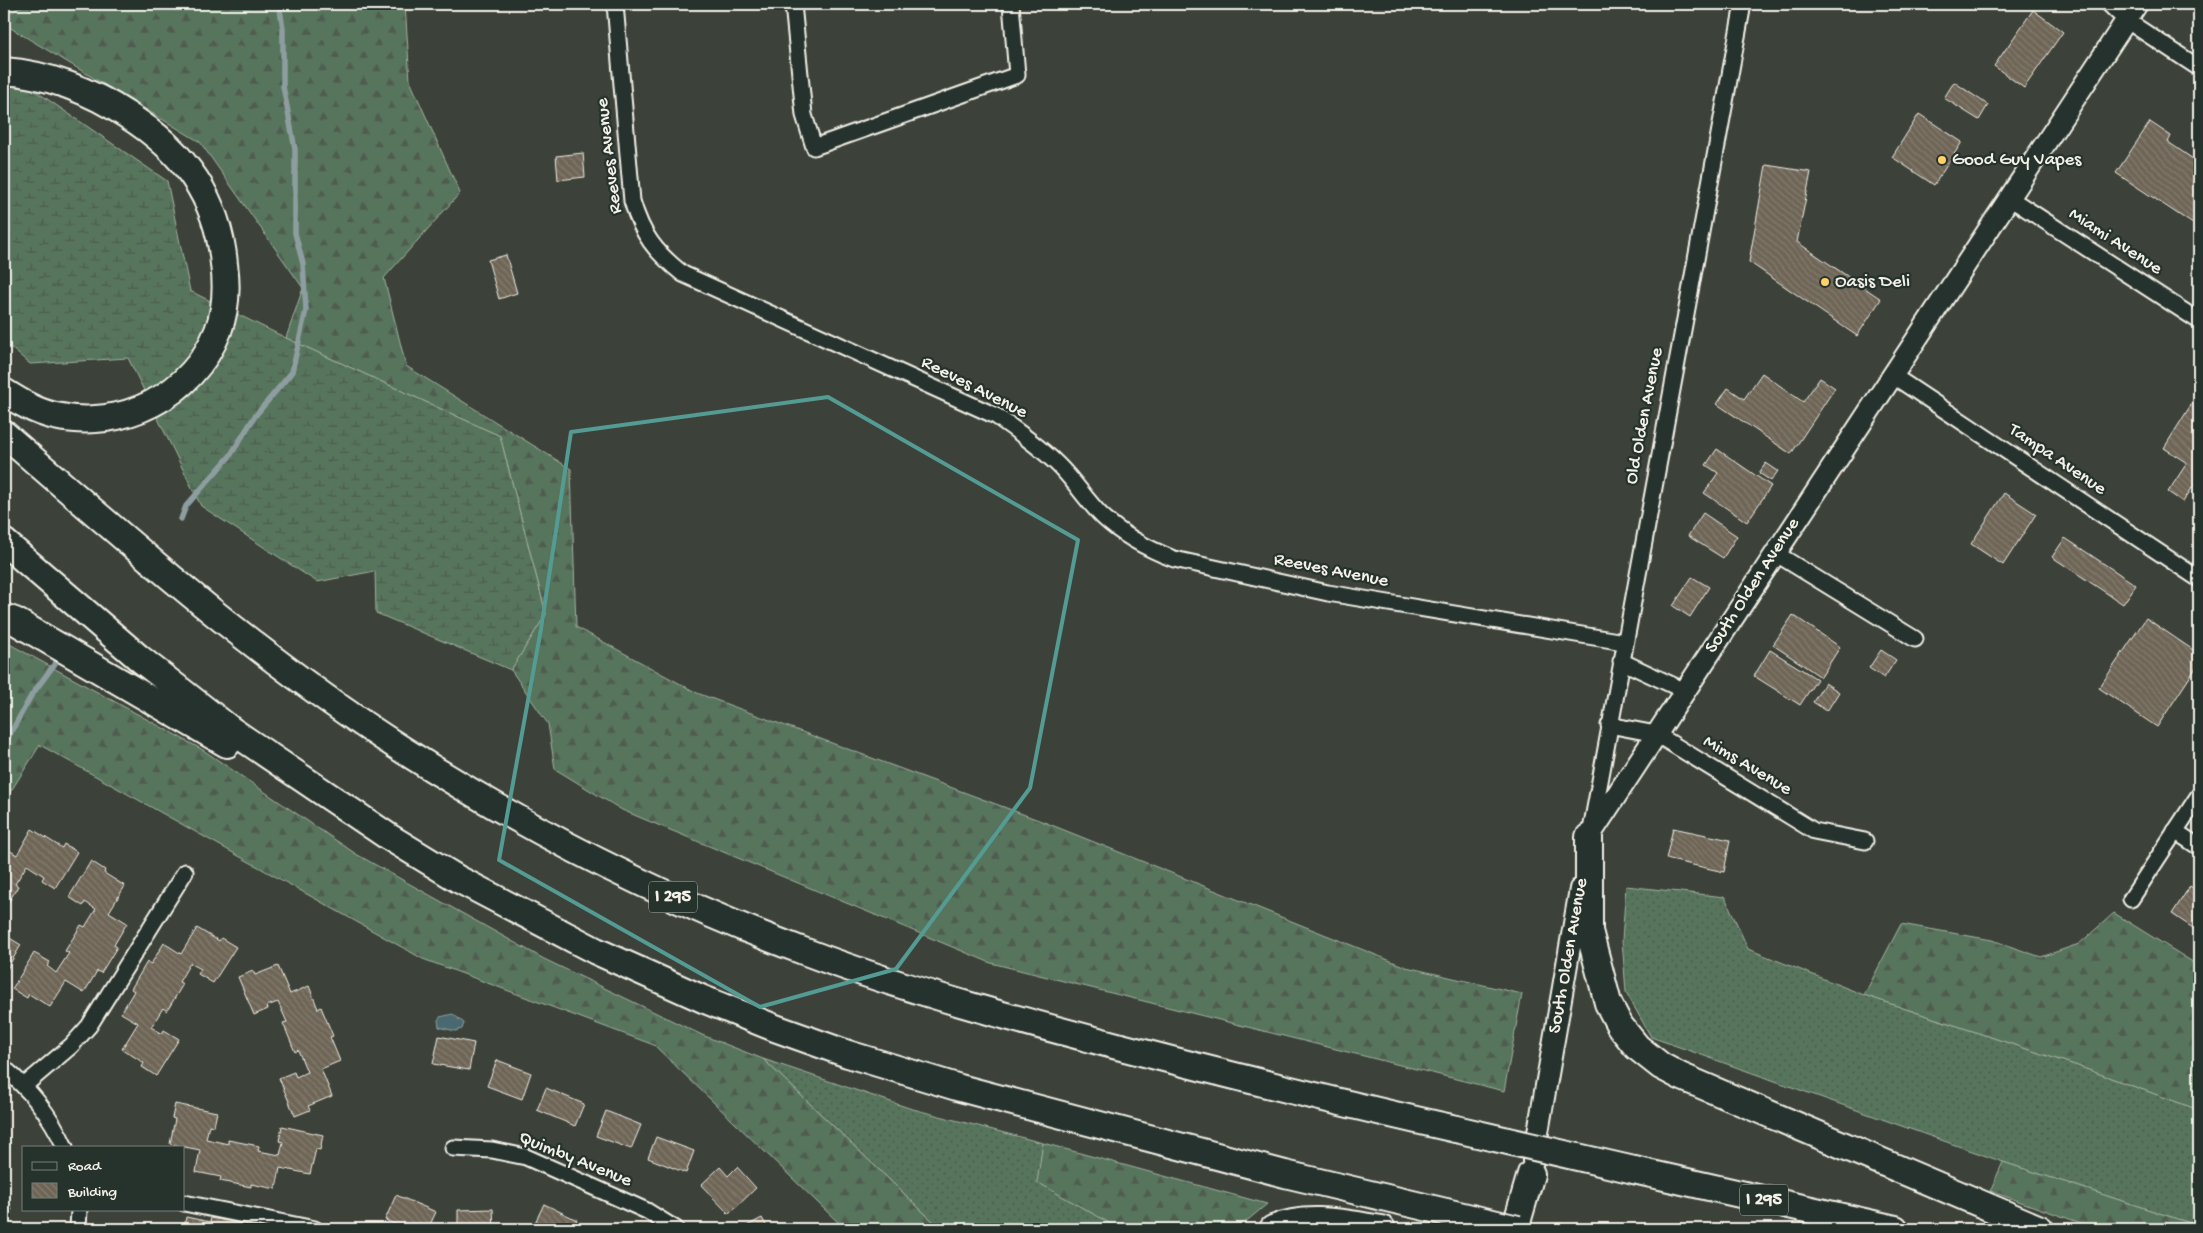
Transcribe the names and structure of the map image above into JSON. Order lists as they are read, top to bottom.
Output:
{
  "streets": {
    "highway": ["I 295"],
    "main road": ["South Olden Avenue"],
    "street": [
      "Reeves Avenue",
      "Miami Avenue",
      "Old Olden Avenue",
      "Tampa Avenue",
      "Mims Avenue",
      "Quimby Avenue"
    ]
  },
  "crossings": [
    ["Reeves Avenue", "Old Olden Avenue"],
    ["Miami Avenue", "South Olden Avenue"],
    ["Old Olden Avenue", "South Olden Avenue"],
    ["Old Olden Avenue", "Mims Avenue"],
    ["Tampa Avenue", "South Olden Avenue"],
    ["South Olden Avenue", "Mims Avenue"]
  ],
  "places": ["Good Guy Vapes", "Oasis Deli"],
  "legend": ["Road", "Building"]
}
